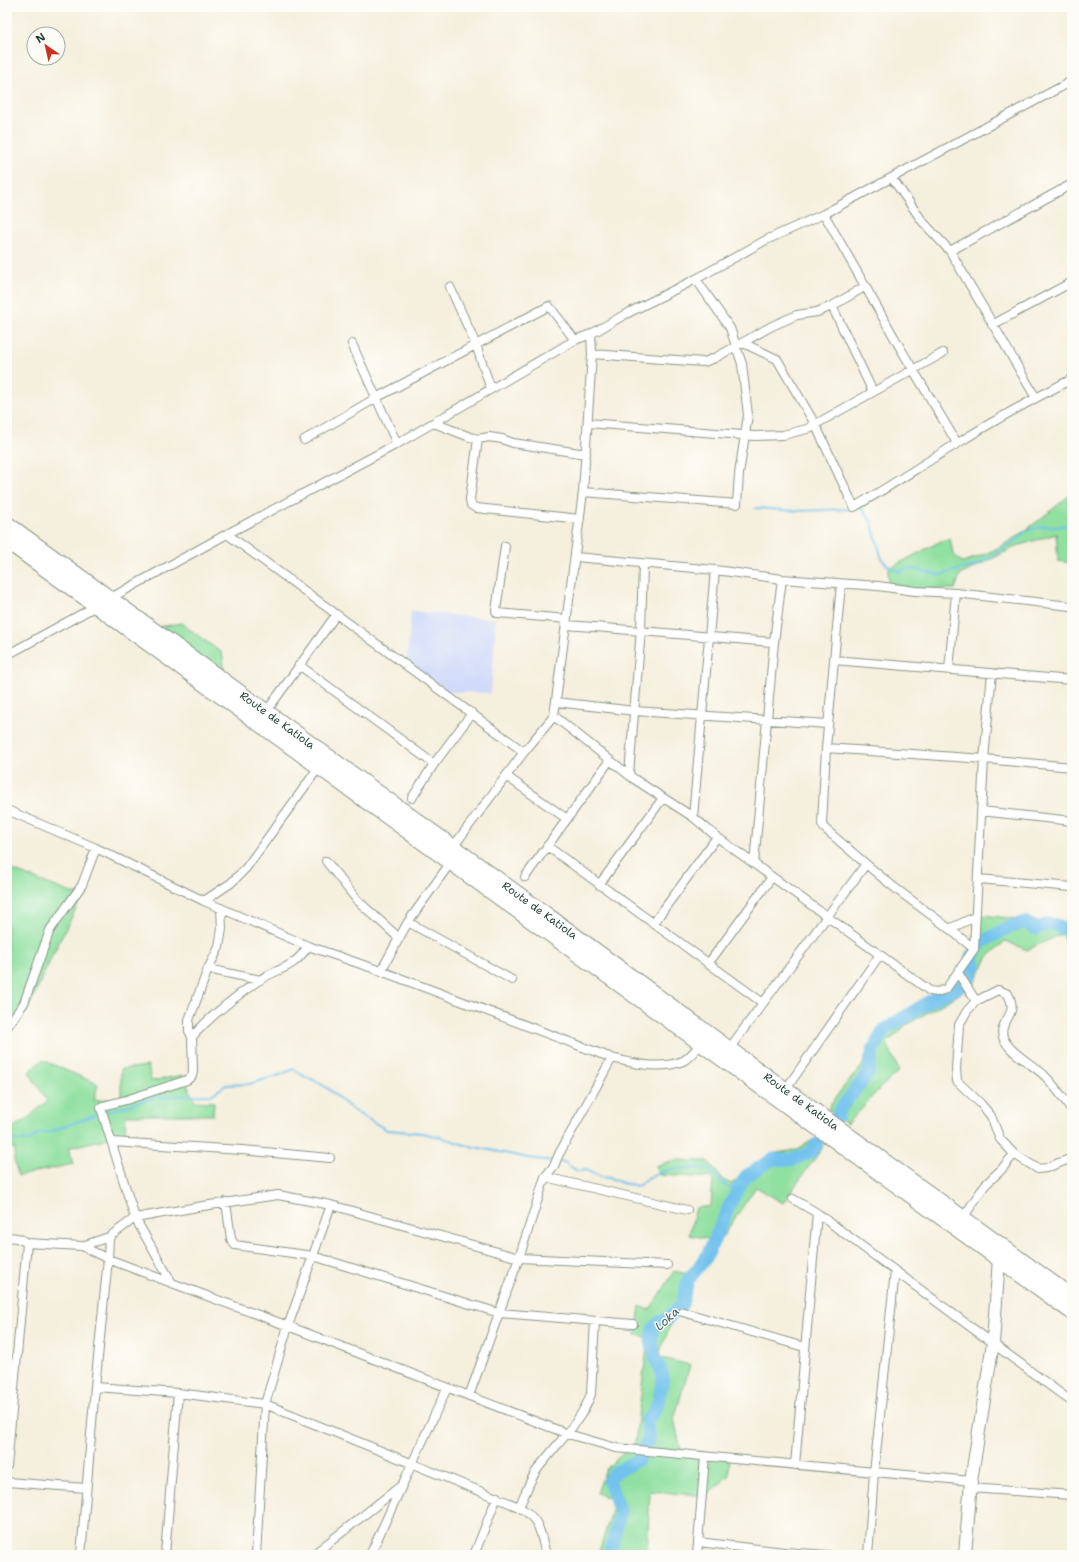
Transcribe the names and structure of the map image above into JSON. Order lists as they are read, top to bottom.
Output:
{
  "streets": {
    "highway": ["Route de Katiola"]
  },
  "water": ["Loka"],
  "north": "top left"
}
